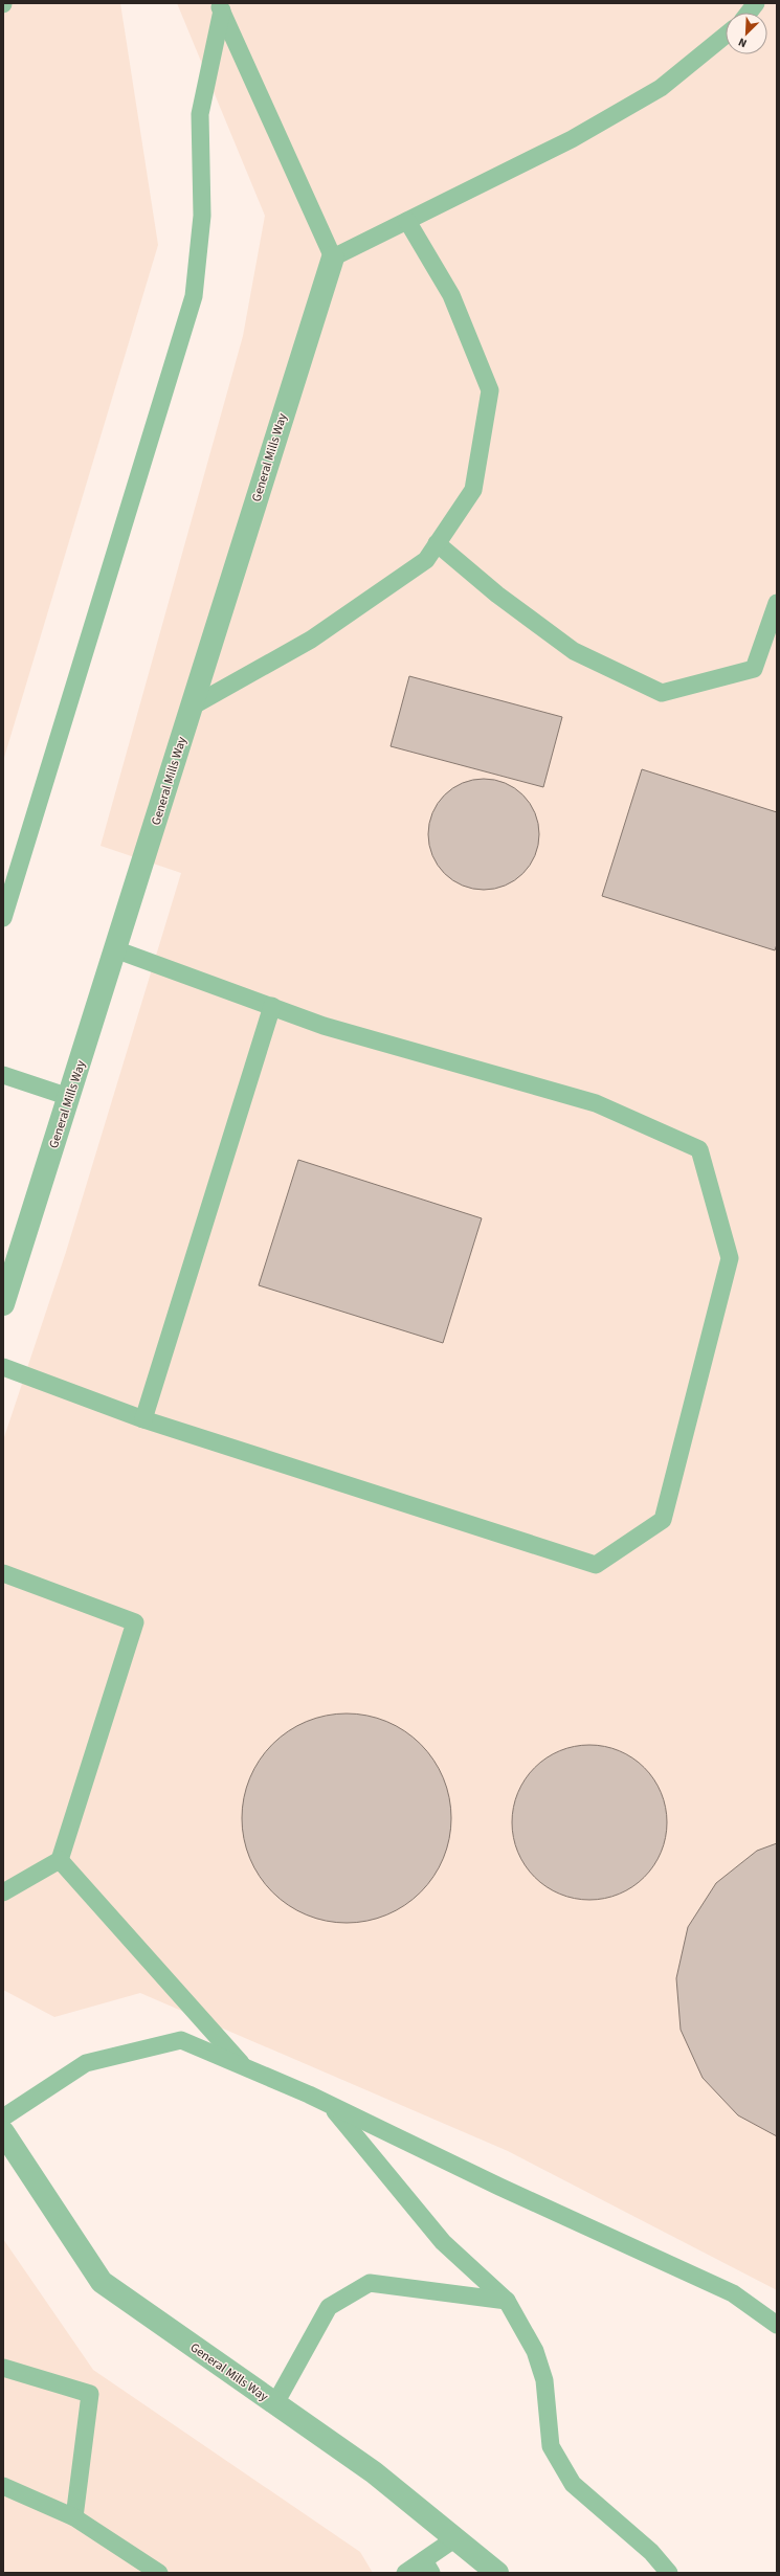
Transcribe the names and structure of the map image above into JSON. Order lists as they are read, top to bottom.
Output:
{
  "streets": {
    "street": ["General Mills Way"]
  },
  "north": "bottom left"
}
